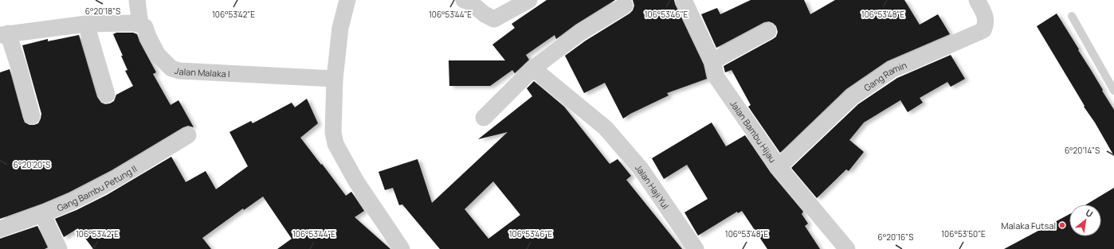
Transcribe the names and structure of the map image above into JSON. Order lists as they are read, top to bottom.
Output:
{
  "streets": {
    "street": [
      "Jalan Malaka I",
      "Gang Ramin",
      "Jalan Bambu Hijau",
      "Gang Bambu Petung II",
      "Jalan Haji Yul"
    ]
  },
  "crossings": [
    ["Gang Ramin", "Jalan Bambu Hijau"]
  ],
  "places": ["Malaka Futsal"],
  "north": "top right",
  "coordinates": [
    "6°20'18\"S",
    "106°53'42\"E",
    "106°53'44\"E",
    "106°53'46\"E",
    "106°53'48\"E",
    "6°20'14\"S",
    "6°20'20\"S",
    "106°53'50\"E",
    "6°20'16\"S"
  ]
}
